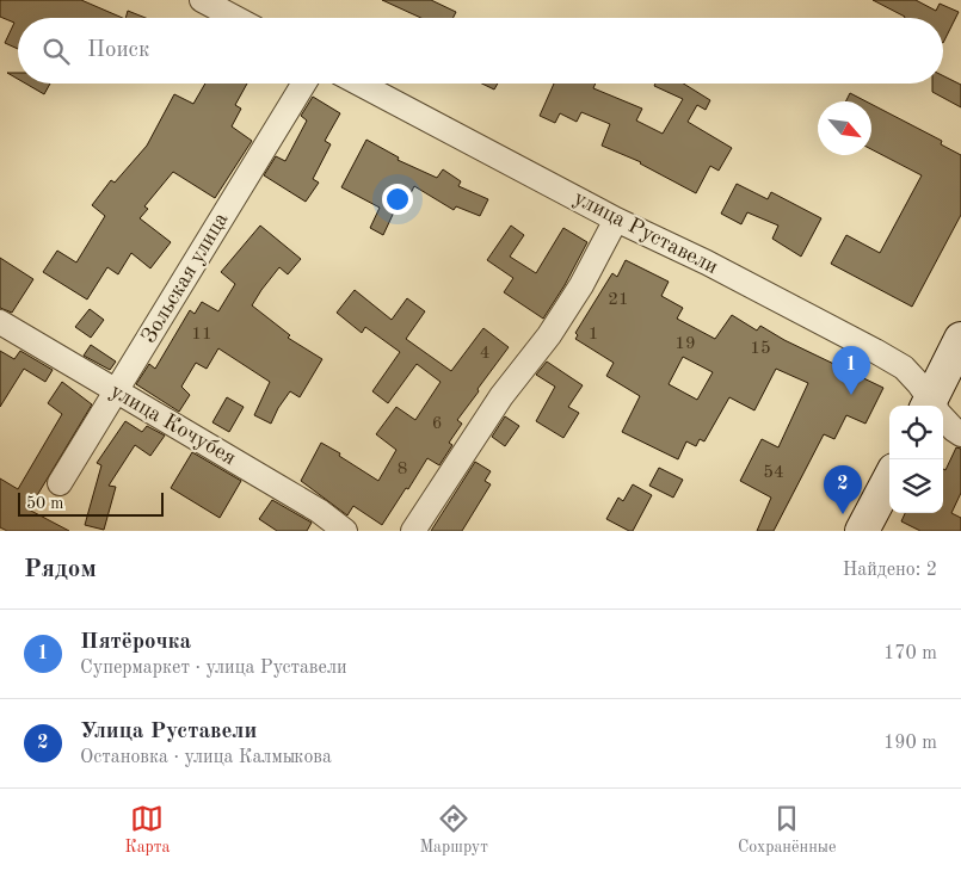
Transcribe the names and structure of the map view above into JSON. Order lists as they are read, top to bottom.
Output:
{
  "streets": {
    "street": ["улица Руставели", "Зольская улица", "улица Кочубея"]
  },
  "crossings": [
    ["Зольская улица", "улица Кочубея"]
  ],
  "house_numbers": [
    "21",
    "11",
    "1",
    "19",
    "15",
    "4",
    "6",
    "8",
    "54"
  ],
  "scale_bar": "50 m",
  "north": "bottom right",
  "page": {
    "search": "Поиск",
    "pins": ["1", "2"],
    "scale": "50 m",
    "heading": ["Рядом", "Найдено: 2"],
    "list": [
      {
        "mark": "1",
        "name": "Пятёрочка",
        "note": "Супермаркет · улица Руставели",
        "value": "170 m"
      },
      {
        "mark": "2",
        "name": "Улица Руставели",
        "note": "Остановка · улица Калмыкова",
        "value": "190 m"
      }
    ],
    "nav": ["Карта", "Маршрут", "Сохранённые"]
  }
}
